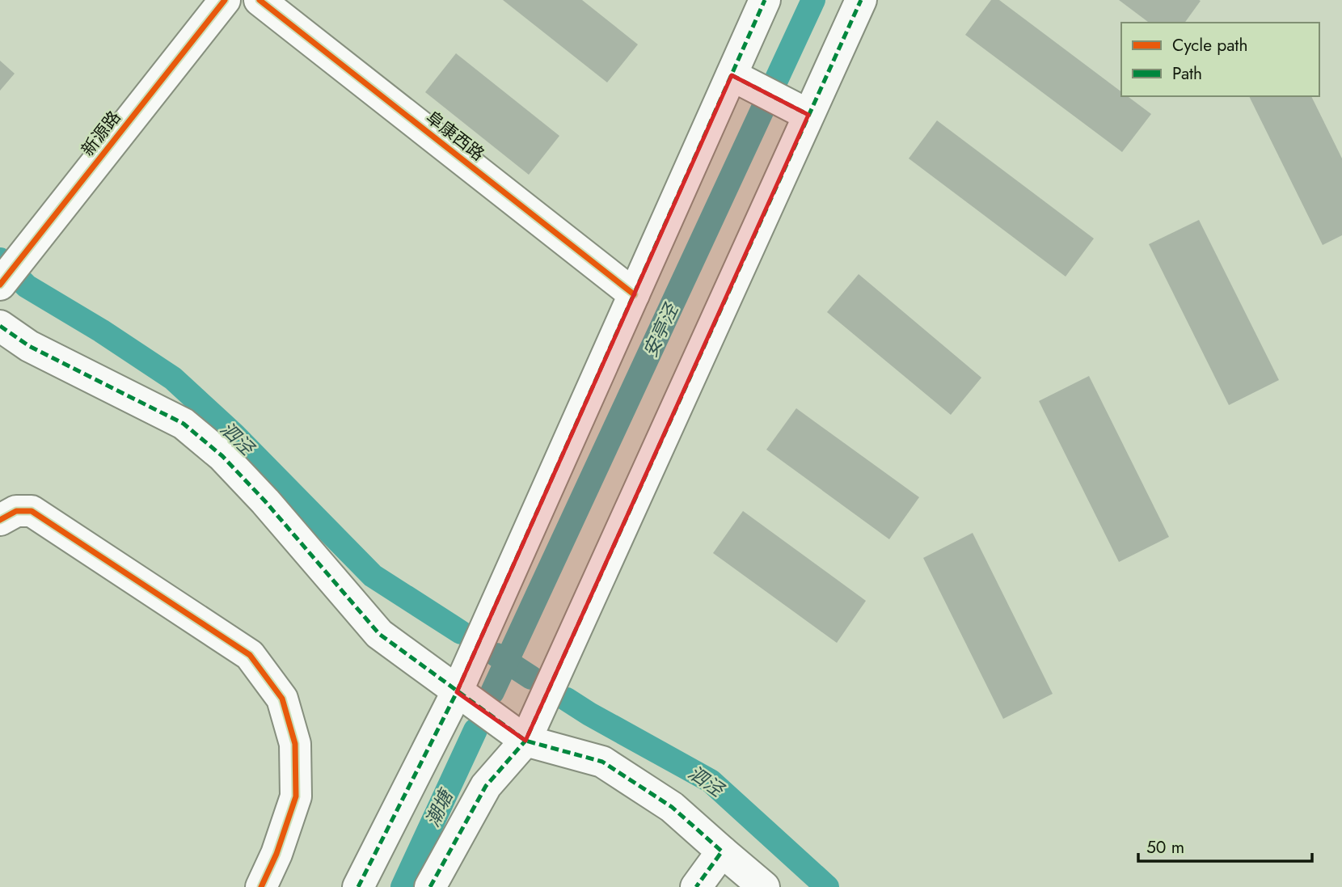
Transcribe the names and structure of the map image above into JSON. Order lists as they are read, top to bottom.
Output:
{
  "streets": {
    "street": ["新源路", "阜康西路"]
  },
  "water": ["安亭泾", "泗泾", "潮塘"],
  "legend": ["Cycle path", "Path"],
  "scale_bar": "50 m"
}
